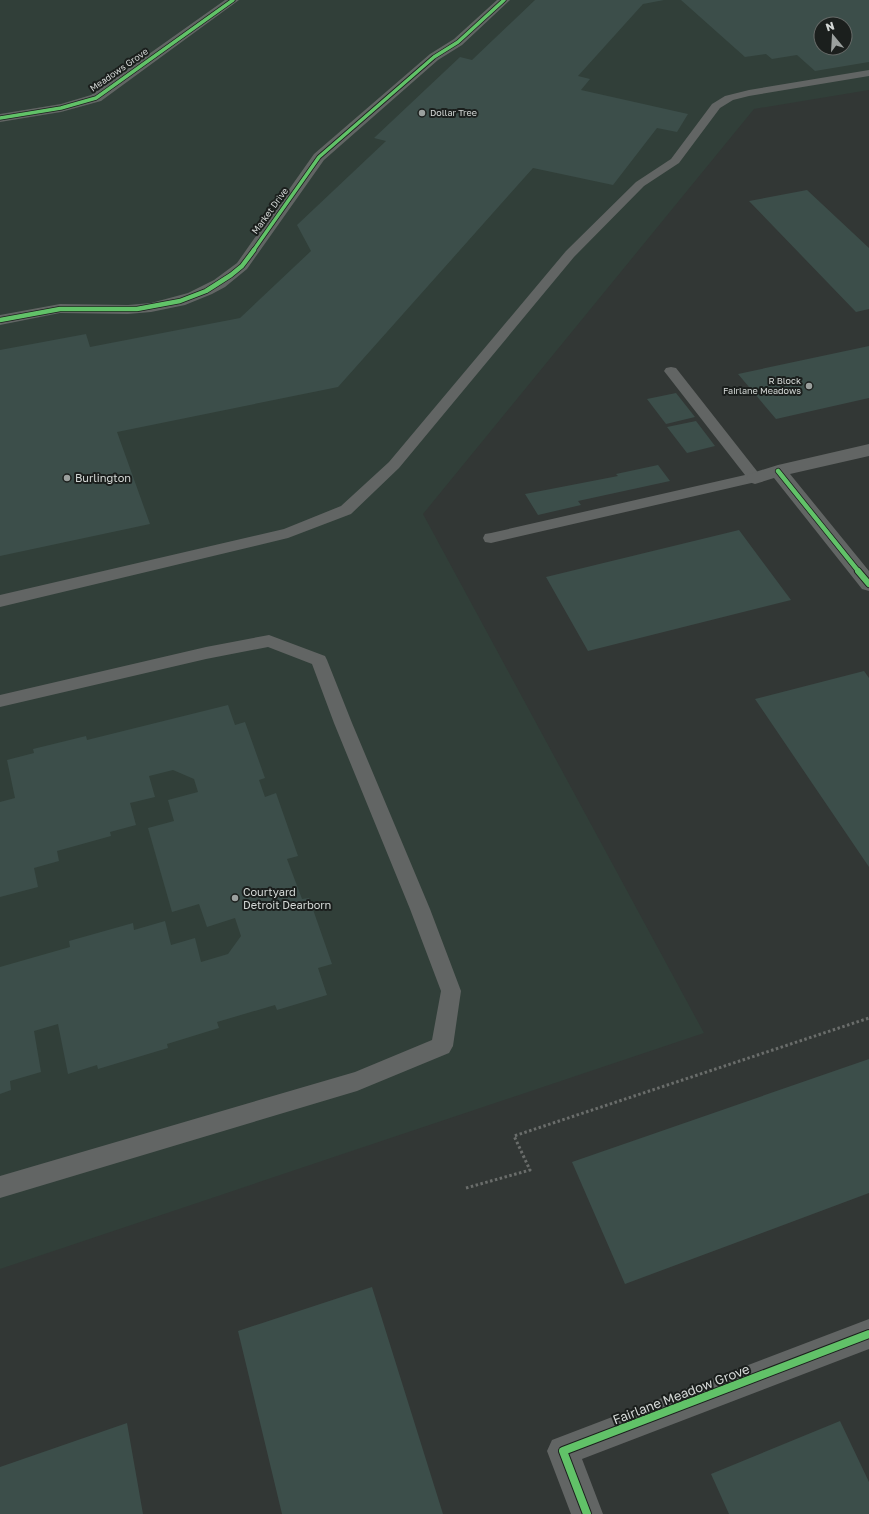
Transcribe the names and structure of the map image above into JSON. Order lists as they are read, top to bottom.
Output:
{
  "streets": {
    "street": ["Meadows Grove", "Market Drive", "Fairlane Meadow Grove"]
  },
  "places": [
    "Dollar Tree",
    "R Block Fairlane Meadows",
    "Burlington",
    "Courtyard Detroit Dearborn"
  ],
  "north": "top"
}
